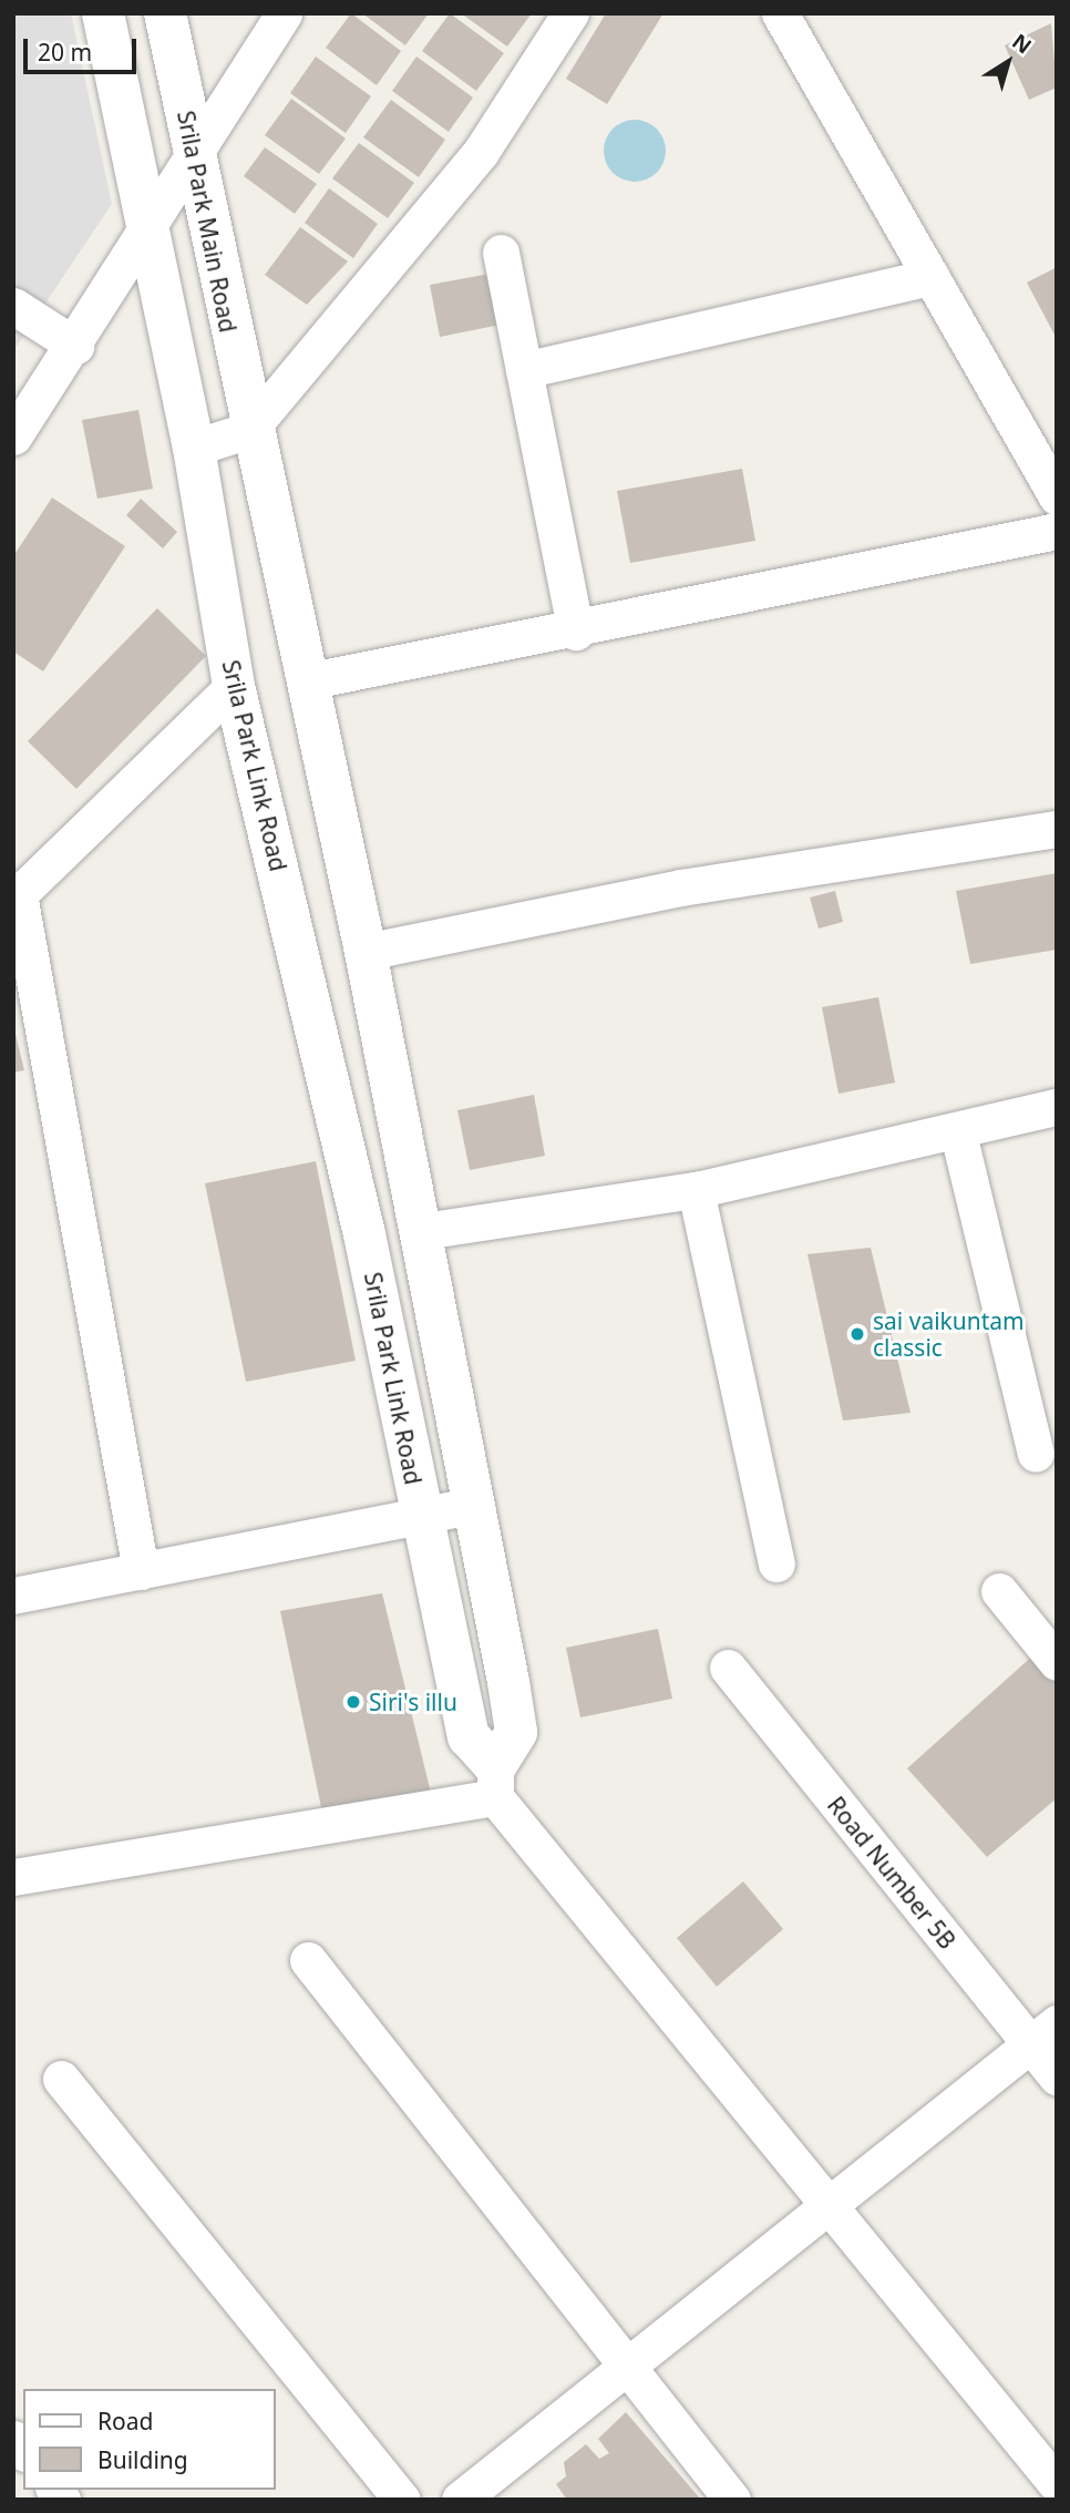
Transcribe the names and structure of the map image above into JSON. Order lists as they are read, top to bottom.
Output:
{
  "streets": {
    "street": ["Srila Park Main Road", "Srila Park Link Road", "Road Number 5B"]
  },
  "places": ["sai vaikuntam classic", "Siri's illu"],
  "legend": ["Road", "Building"],
  "scale_bar": "20 m",
  "north": "top right"
}
